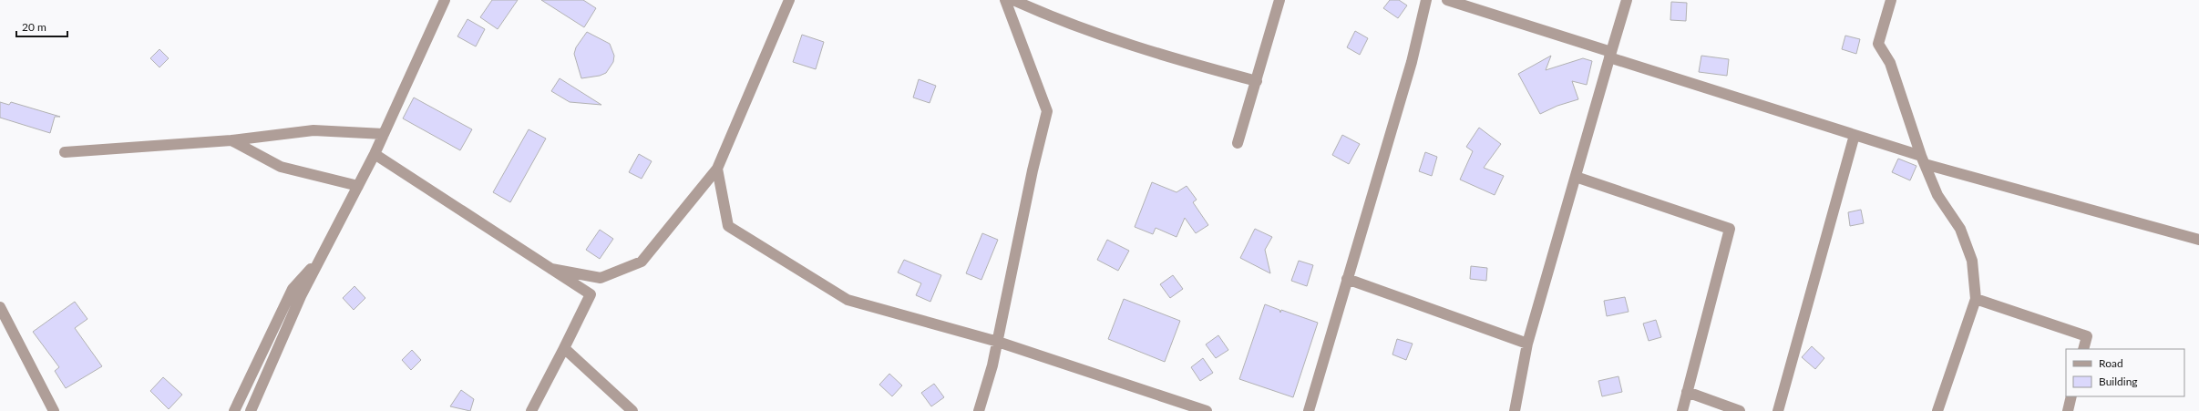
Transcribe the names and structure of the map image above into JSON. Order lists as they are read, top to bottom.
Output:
{
  "legend": ["Road", "Building"],
  "scale_bar": "20 m"
}
